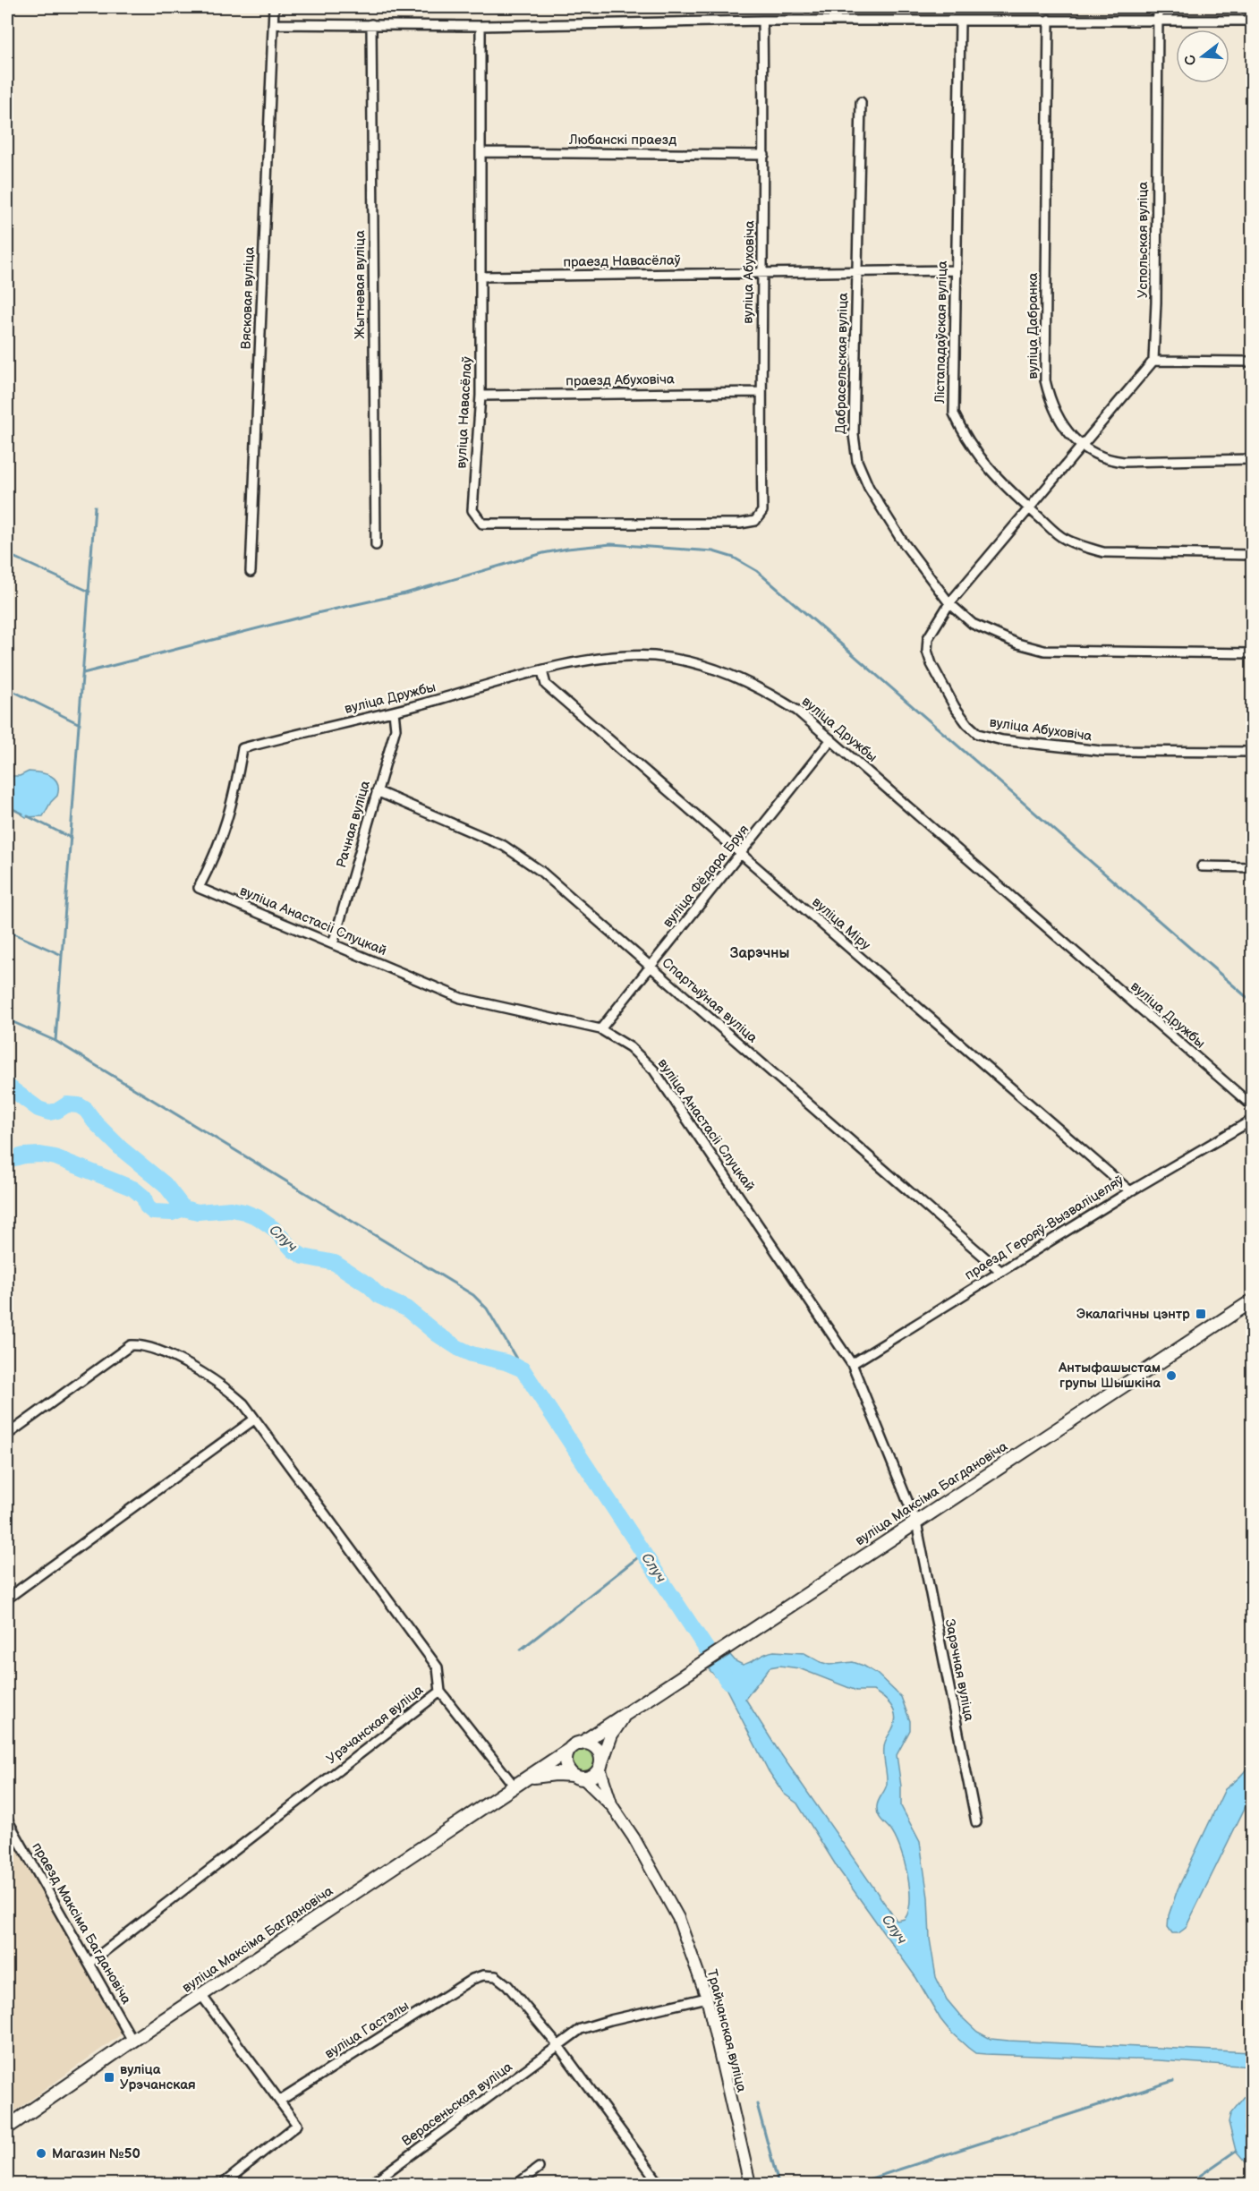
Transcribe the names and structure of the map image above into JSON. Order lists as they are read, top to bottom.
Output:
{
  "streets": {
    "main road": ["вуліца Максіма Багдановіча"],
    "street": [
      "Любанскі праезд",
      "Успольская вуліца",
      "праезд Навасёлаў",
      "вуліца Абуховіча",
      "Жытневая вуліца",
      "Вясковая вуліца",
      "вуліца Дабранка",
      "Лістападаўская вуліца",
      "Дабрасельская вуліца",
      "праезд Абуховіча",
      "вуліца Навасёлаў",
      "вуліца Дружбы",
      "Рачная вуліца",
      "вуліца Фёдара Бруя",
      "вуліца Анастасіі Слуцкай",
      "вуліца Міру",
      "Спартыўная вуліца",
      "праезд Герояў-Вызваліцеляў",
      "Зарэчная вуліца",
      "Урэчанская вуліца",
      "праезд Максіма Багдановіча",
      "вуліца Гастэлы",
      "Трайчанская вуліца",
      "Верасеньская вуліца"
    ]
  },
  "crossings": [
    ["Любанскі праезд", "вуліца Абуховіча"],
    ["Любанскі праезд", "вуліца Навасёлаў"],
    ["Успольская вуліца", "вуліца Абуховіча"],
    ["праезд Навасёлаў", "вуліца Абуховіча"],
    ["праезд Навасёлаў", "Лістападаўская вуліца"],
    ["праезд Навасёлаў", "Дабрасельская вуліца"],
    ["праезд Навасёлаў", "вуліца Навасёлаў"],
    ["вуліца Абуховіча", "вуліца Дабранка"],
    ["вуліца Абуховіча", "Лістападаўская вуліца"],
    ["вуліца Абуховіча", "Дабрасельская вуліца"],
    ["вуліца Абуховіча", "праезд Абуховіча"],
    ["вуліца Абуховіча", "вуліца Навасёлаў"],
    ["праезд Абуховіча", "вуліца Навасёлаў"],
    ["вуліца Дружбы", "Рачная вуліца"],
    ["вуліца Дружбы", "вуліца Фёдара Бруя"],
    ["вуліца Дружбы", "вуліца Анастасіі Слуцкай"],
    ["вуліца Дружбы", "вуліца Міру"],
    ["Рачная вуліца", "вуліца Анастасіі Слуцкай"],
    ["Рачная вуліца", "Спартыўная вуліца"],
    ["вуліца Фёдара Бруя", "вуліца Анастасіі Слуцкай"],
    ["вуліца Фёдара Бруя", "вуліца Міру"],
    ["вуліца Фёдара Бруя", "Спартыўная вуліца"],
    ["вуліца Анастасіі Слуцкай", "праезд Герояў-Вызваліцеляў"],
    ["вуліца Анастасіі Слуцкай", "вуліца Максіма Багдановіча"],
    ["вуліца Анастасіі Слуцкай", "Зарэчная вуліца"],
    ["вуліца Міру", "праезд Герояў-Вызваліцеляў"],
    ["Спартыўная вуліца", "праезд Герояў-Вызваліцеляў"],
    ["вуліца Максіма Багдановіча", "Зарэчная вуліца"],
    ["вуліца Максіма Багдановіча", "праезд Максіма Багдановіча"],
    ["вуліца Максіма Багдановіча", "Трайчанская вуліца"],
    ["Урэчанская вуліца", "праезд Максіма Багдановіча"],
    ["вуліца Гастэлы", "Верасеньская вуліца"],
    ["Трайчанская вуліца", "Верасеньская вуліца"]
  ],
  "districts": ["Зарэчны"],
  "water": ["Случ"],
  "places": {
    "transit": ["Экалагічны цэнтр", "вуліца Урэчанская"],
    "other": ["Антыфашыстам групы Шышкіна", "Магазин №50"]
  },
  "north": "left"
}
